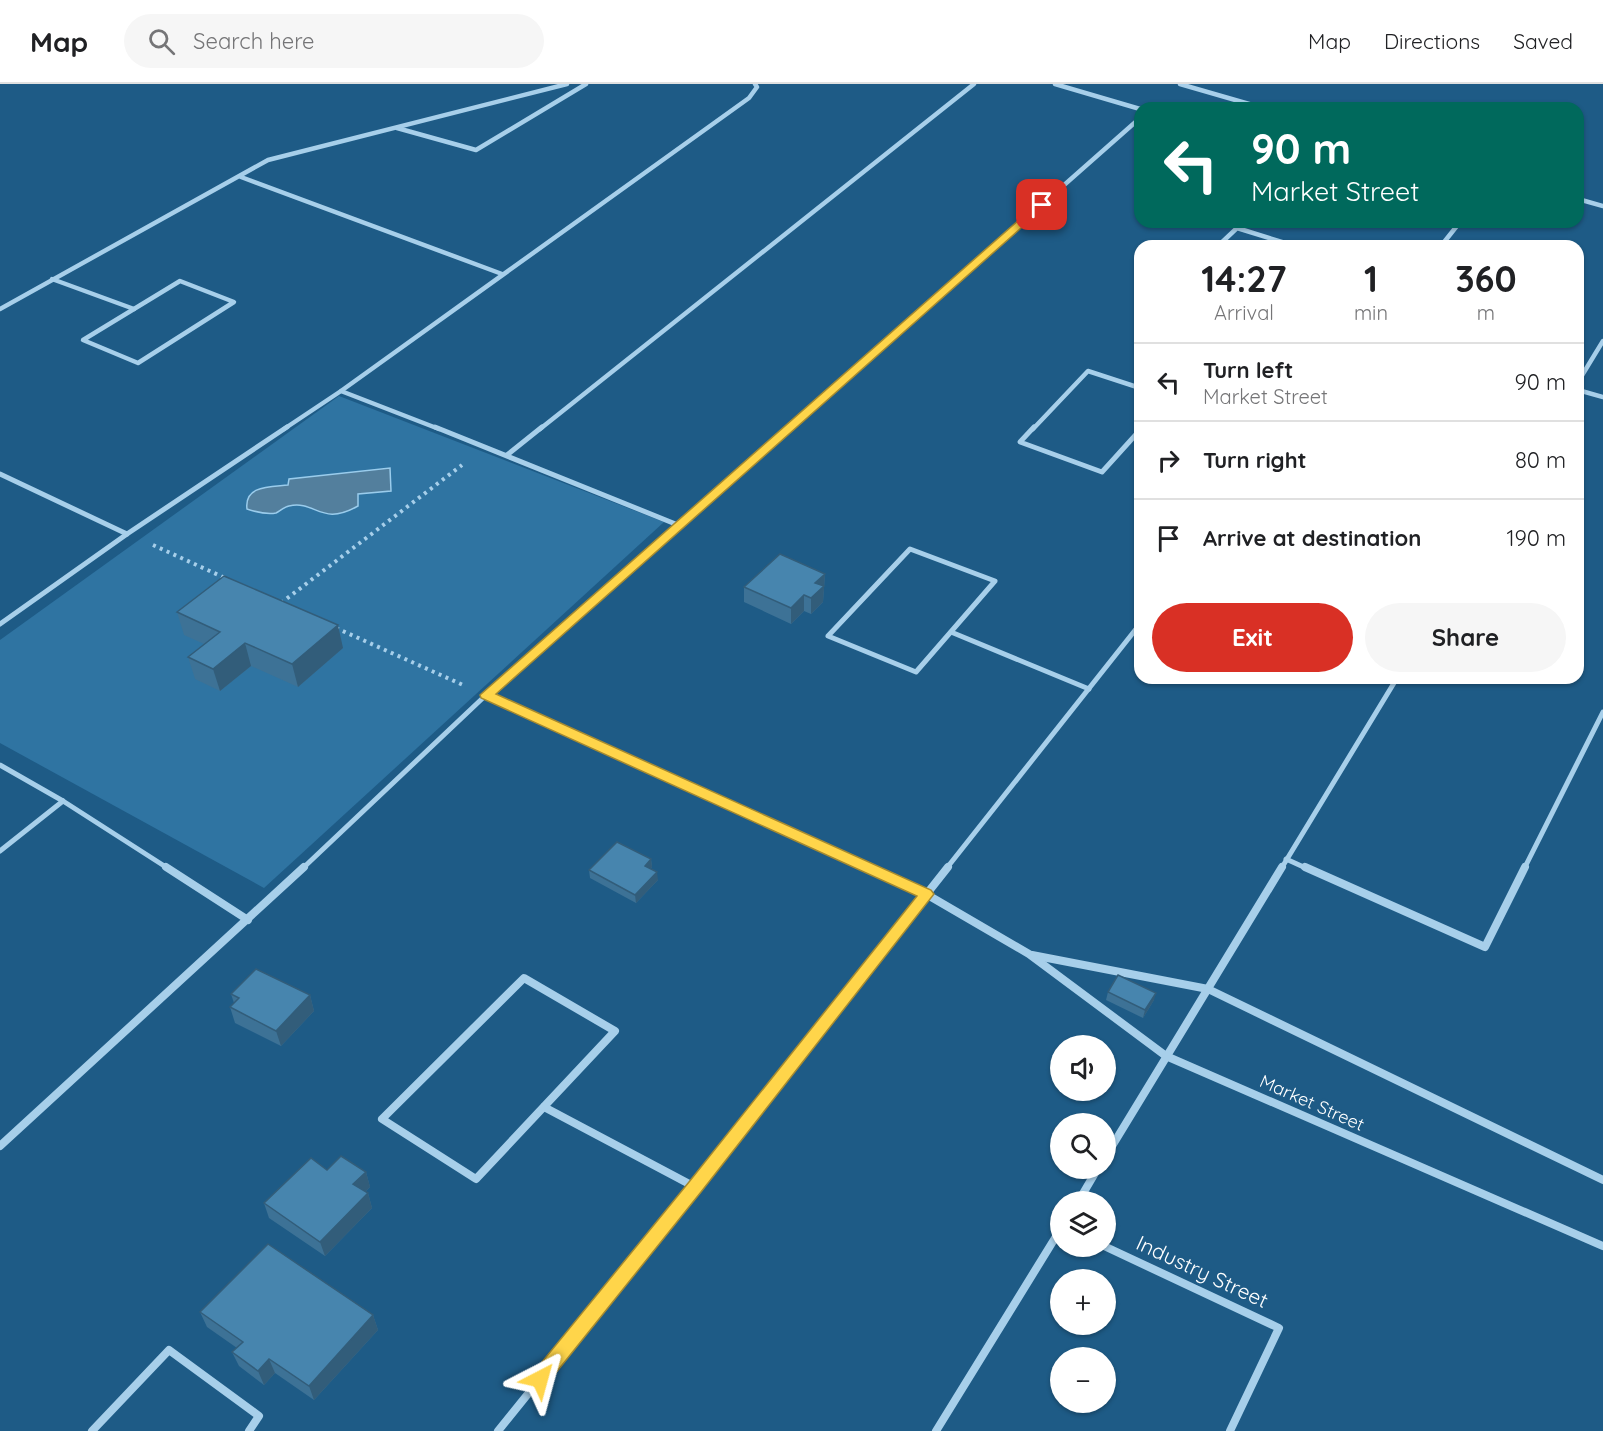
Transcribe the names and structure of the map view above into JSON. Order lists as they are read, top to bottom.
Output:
{
  "streets": {
    "street": ["Market Street", "Industry Street"]
  },
  "page": {
    "header": "Map",
    "search": "Search here",
    "nav": ["Map", "Directions", "Saved"],
    "turn": ["90 m", "Market Street"],
    "eta": [
      "14:27",
      "Arrival",
      "1",
      "min",
      "360",
      "m"
    ],
    "list": [
      {
        "name": "Turn left",
        "note": "Market Street",
        "value": "90 m"
      },
      {
        "name": "Turn right",
        "value": "80 m"
      },
      {
        "name": "Arrive at destination",
        "value": "190 m"
      }
    ],
    "buttons": ["Exit", "Share"],
    "map_buttons": ["+", "−"]
  }
}
